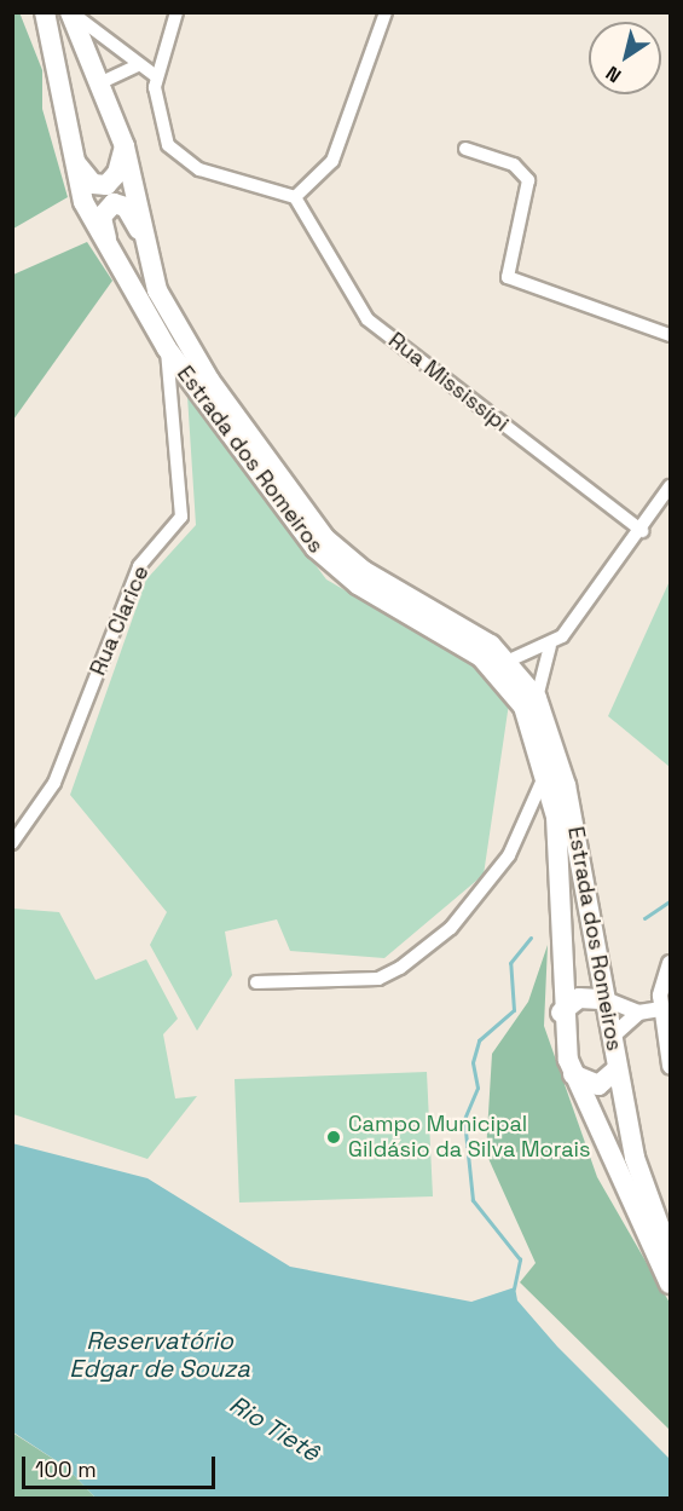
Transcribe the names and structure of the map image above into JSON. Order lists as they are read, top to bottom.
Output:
{
  "streets": {
    "main road": ["Estrada dos Romeiros"],
    "street": ["Rua Mississípi", "Rua Clarice"]
  },
  "crossings": [
    ["Estrada dos Romeiros", "Rua Clarice"]
  ],
  "water": ["Reservatório Edgar de Souza", "Rio Tietê"],
  "places": ["Campo Municipal Gildásio da Silva Morais"],
  "scale_bar": "100 m",
  "north": "bottom left"
}
